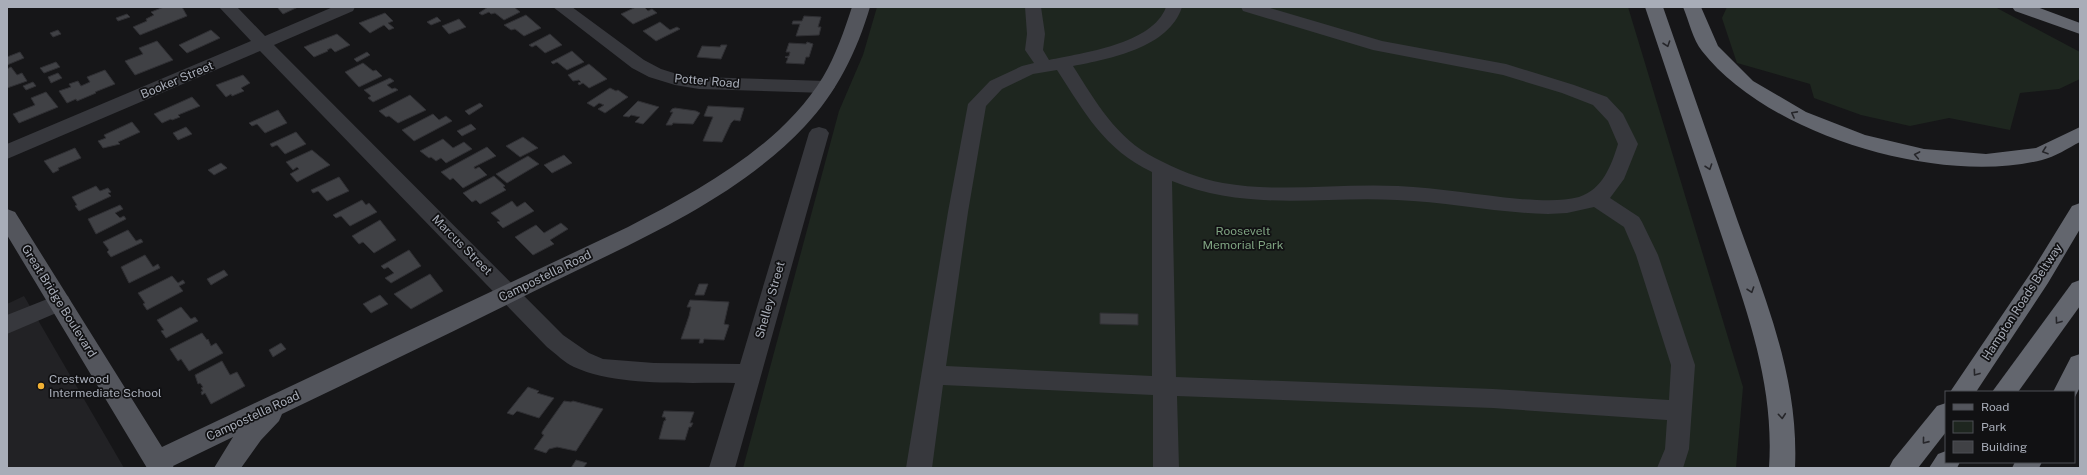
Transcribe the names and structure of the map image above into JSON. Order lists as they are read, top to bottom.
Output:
{
  "streets": {
    "highway": ["Hampton Roads Beltway"],
    "main road": ["Campostella Road", "Great Bridge Boulevard"],
    "street": [
      "Booker Street",
      "Potter Road",
      "Marcus Street",
      "Shelley Street"
    ]
  },
  "crossings": [
    ["Booker Street", "Marcus Street"],
    ["Potter Road", "Campostella Road"],
    ["Marcus Street", "Campostella Road"],
    ["Marcus Street", "Shelley Street"],
    ["Campostella Road", "Great Bridge Boulevard"]
  ],
  "parks": ["Roosevelt Memorial Park"],
  "places": ["Crestwood Intermediate School"],
  "legend": ["Road", "Park", "Building"]
}
